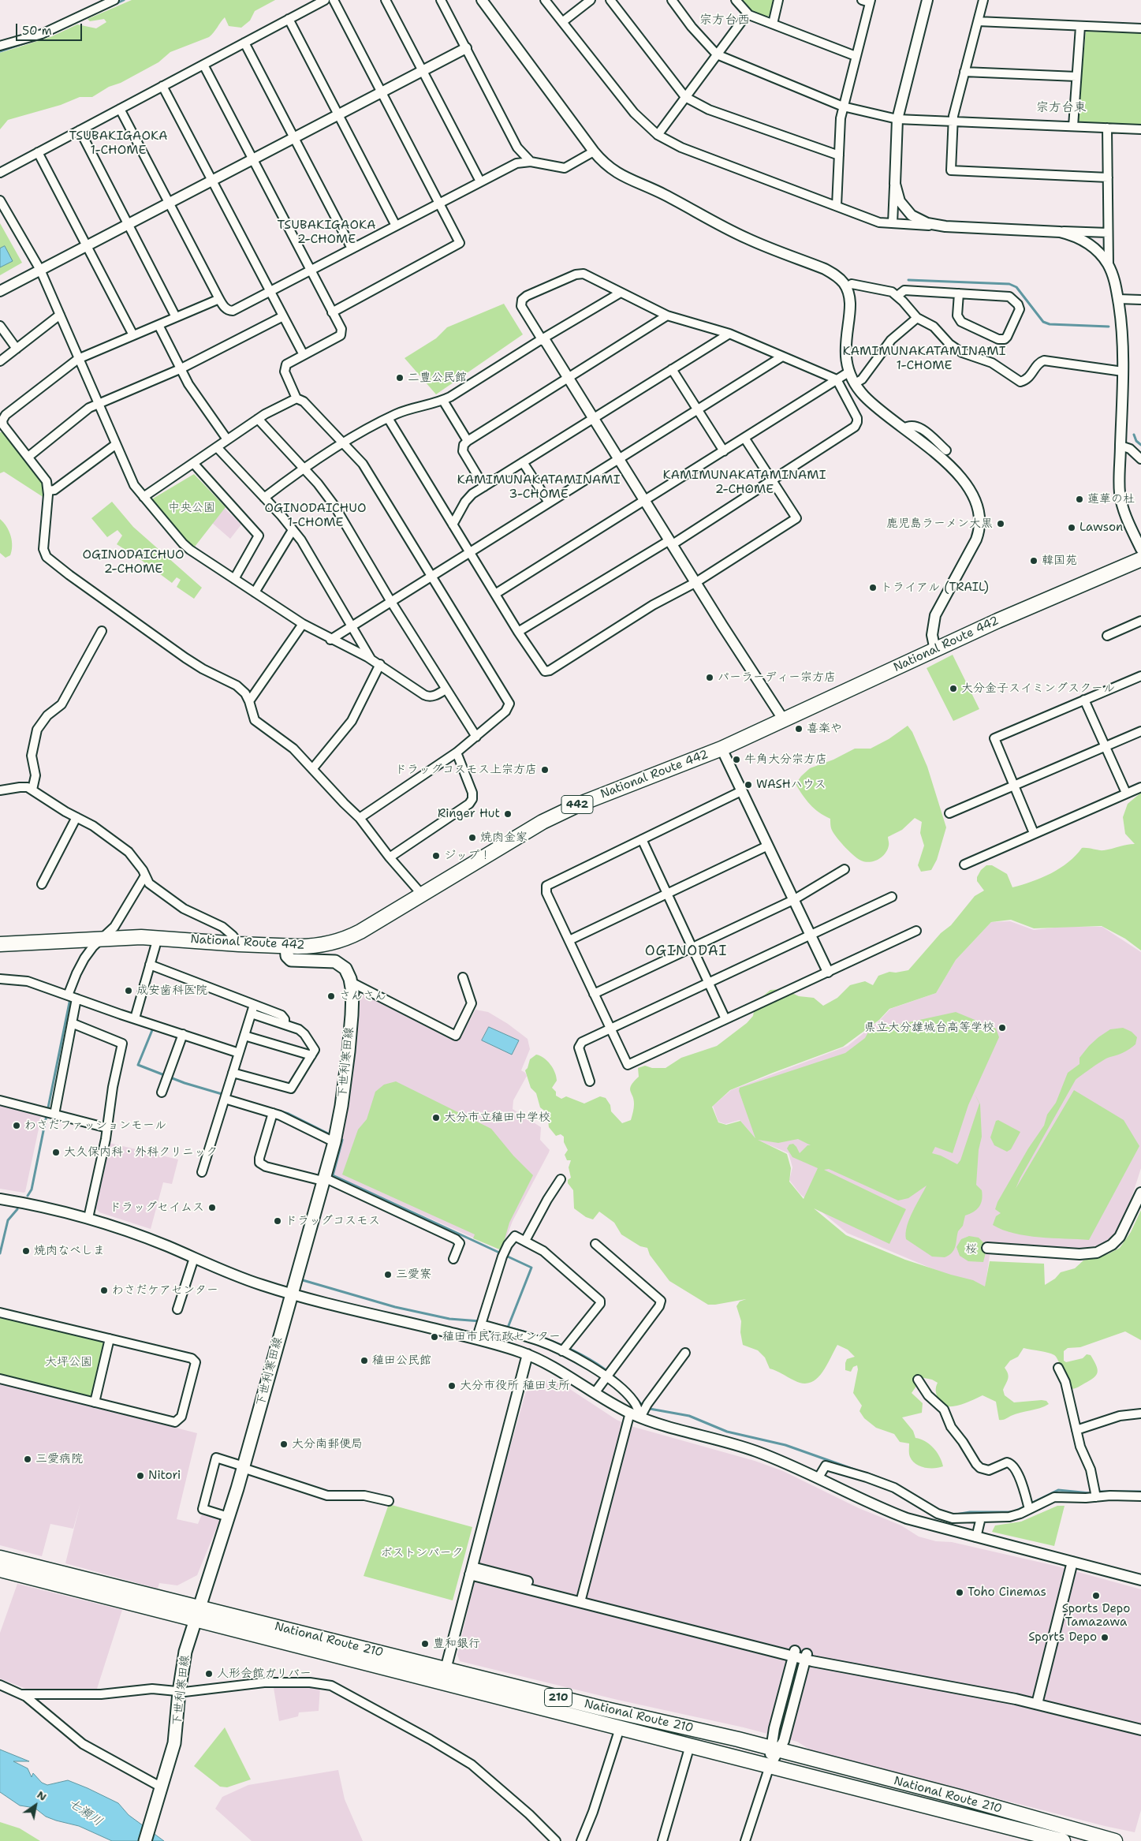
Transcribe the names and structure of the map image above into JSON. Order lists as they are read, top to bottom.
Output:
{
  "streets": {
    "highway": [
      "National Route 442",
      "442",
      "National Route 210",
      "210"
    ],
    "main road": ["下世利寒田線"]
  },
  "crossings": [
    ["National Route 442", "下世利寒田線"],
    ["下世利寒田線", "National Route 210"]
  ],
  "districts": [
    "宗方台西",
    "宗方台東",
    "TSUBAKIGAOKA 1-CHOME",
    "TSUBAKIGAOKA 2-CHOME",
    "KAMIMUNAKATAMINAMI 1-CHOME",
    "KAMIMUNAKATAMINAMI 2-CHOME",
    "KAMIMUNAKATAMINAMI 3-CHOME",
    "OGINODAICHUO 1-CHOME",
    "OGINODAICHUO 2-CHOME",
    "OGINODAI"
  ],
  "water": ["七瀬川"],
  "parks": [
    "中央公園",
    "桜",
    "大坪公園",
    "ボストンパーク"
  ],
  "places": [
    "二豊公民館",
    "蓮華の杜",
    "鹿児島ラーメン大黒",
    "Lawson",
    "韓国苑",
    "トライアル (TRAIL)",
    "パーラーディー宗方店",
    "大分金子スイミングスクール",
    "喜楽や",
    "牛角大分宗方店",
    "ドラッグコスモス上宗方店",
    "WASHハウス",
    "Ringer Hut",
    "焼肉金家",
    "ジップ！",
    "成安歯科医院",
    "さんさん",
    "県立大分雄城台高等学校",
    "大分市立稙田中学校",
    "わさだファッションモール",
    "大久保内科・外科クリニック",
    "ドラッグセイムス",
    "ドラッグコスモス",
    "焼肉なべしま",
    "三愛寮",
    "わさだケアセンター",
    "稙田市民行政センター",
    "稙田公民館",
    "大分市役所 稙田支所",
    "大分南郵便局",
    "三愛病院",
    "Nitori",
    "Toho Cinemas",
    "Sports Depo Tamazawa",
    "Sports Depo",
    "豊和銀行",
    "人形会館ガリバー"
  ],
  "scale_bar": "50 m",
  "north": "top right"
}
